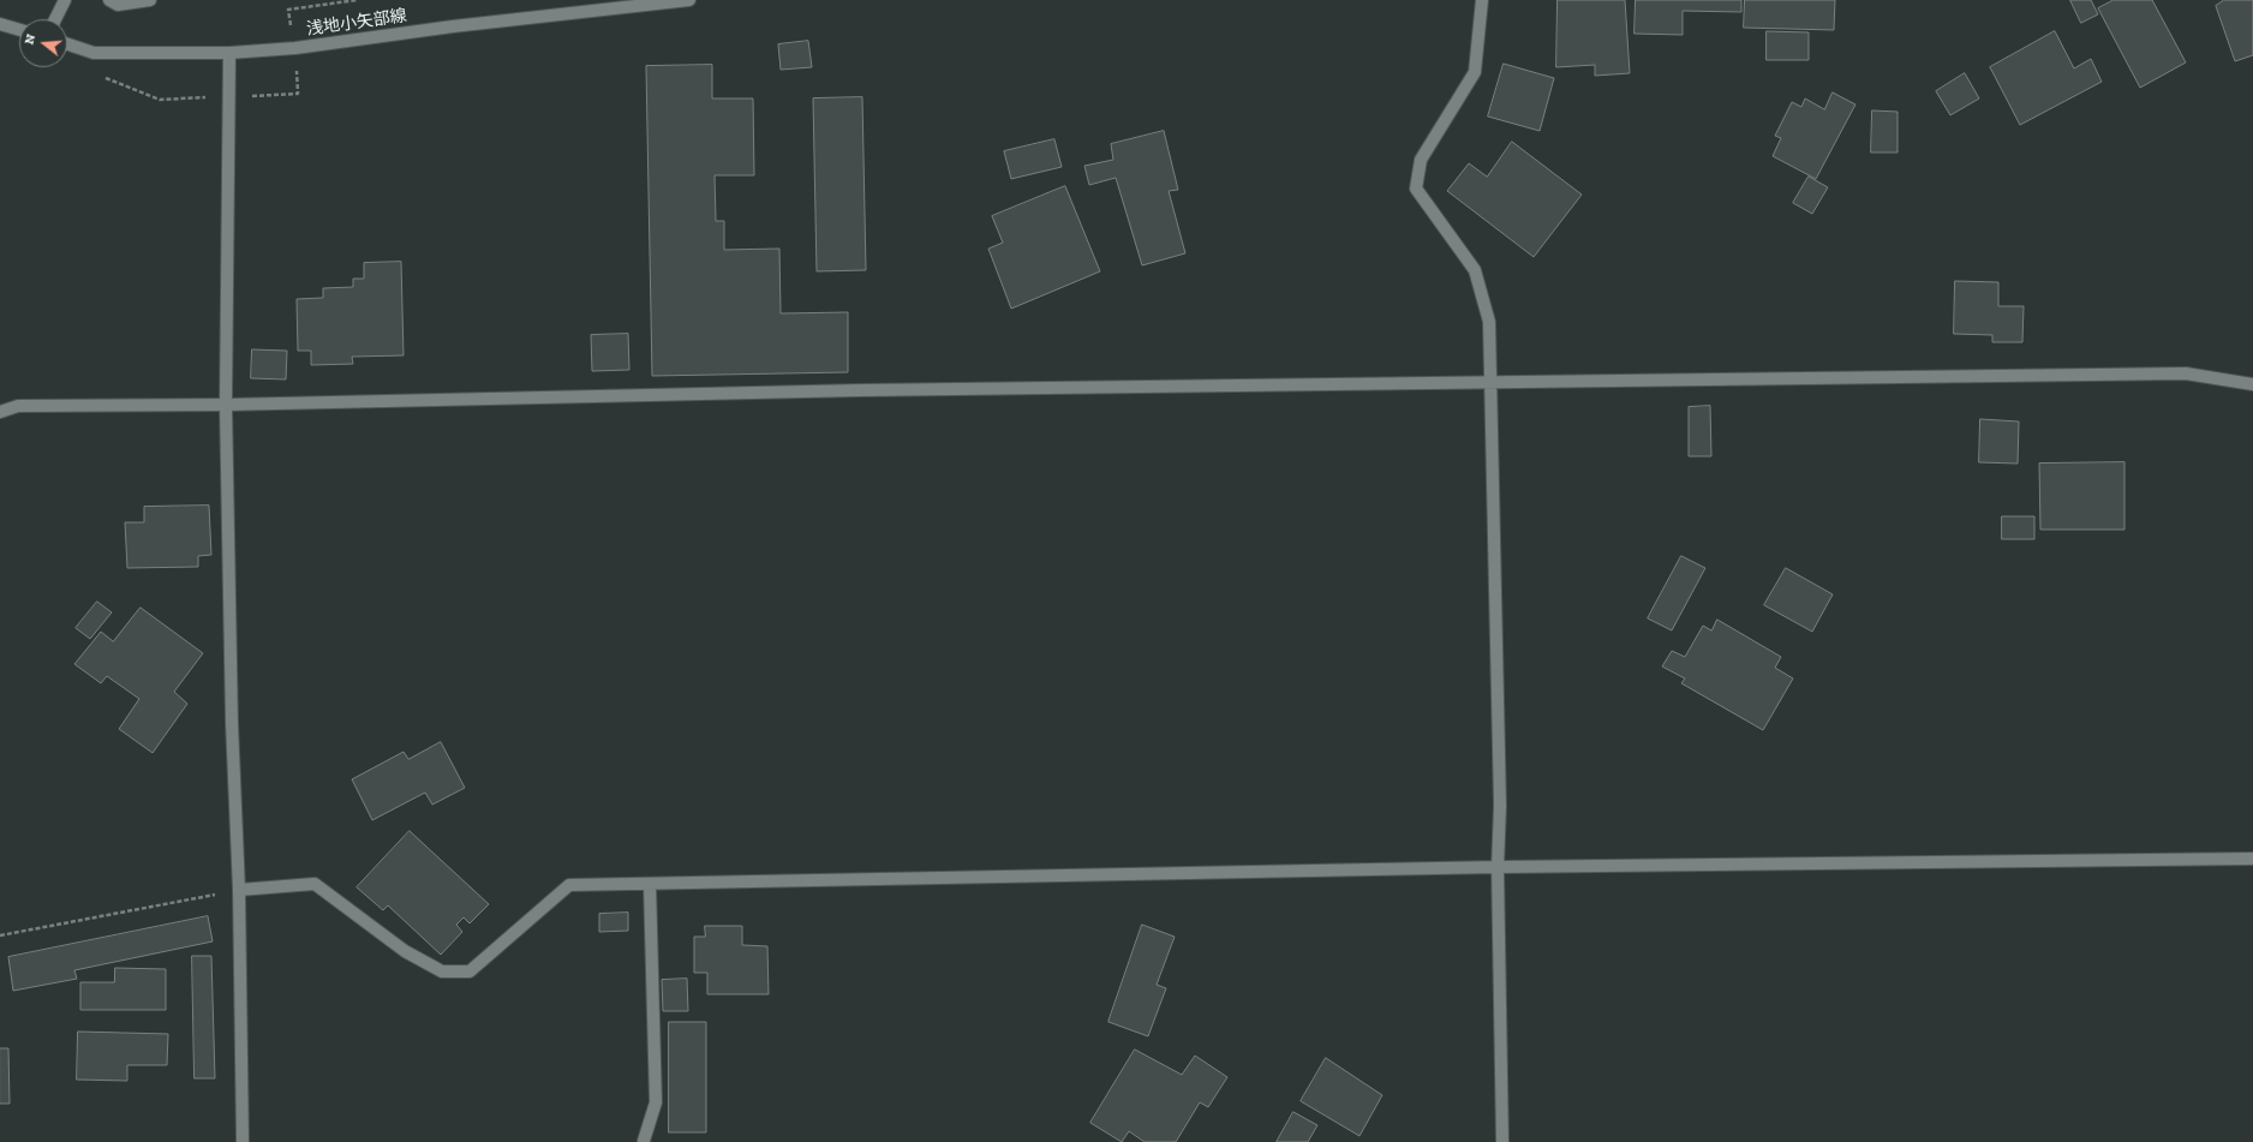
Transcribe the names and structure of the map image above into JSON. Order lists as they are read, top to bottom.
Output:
{
  "streets": {
    "street": ["浅地小矢部線"]
  },
  "north": "left"
}
